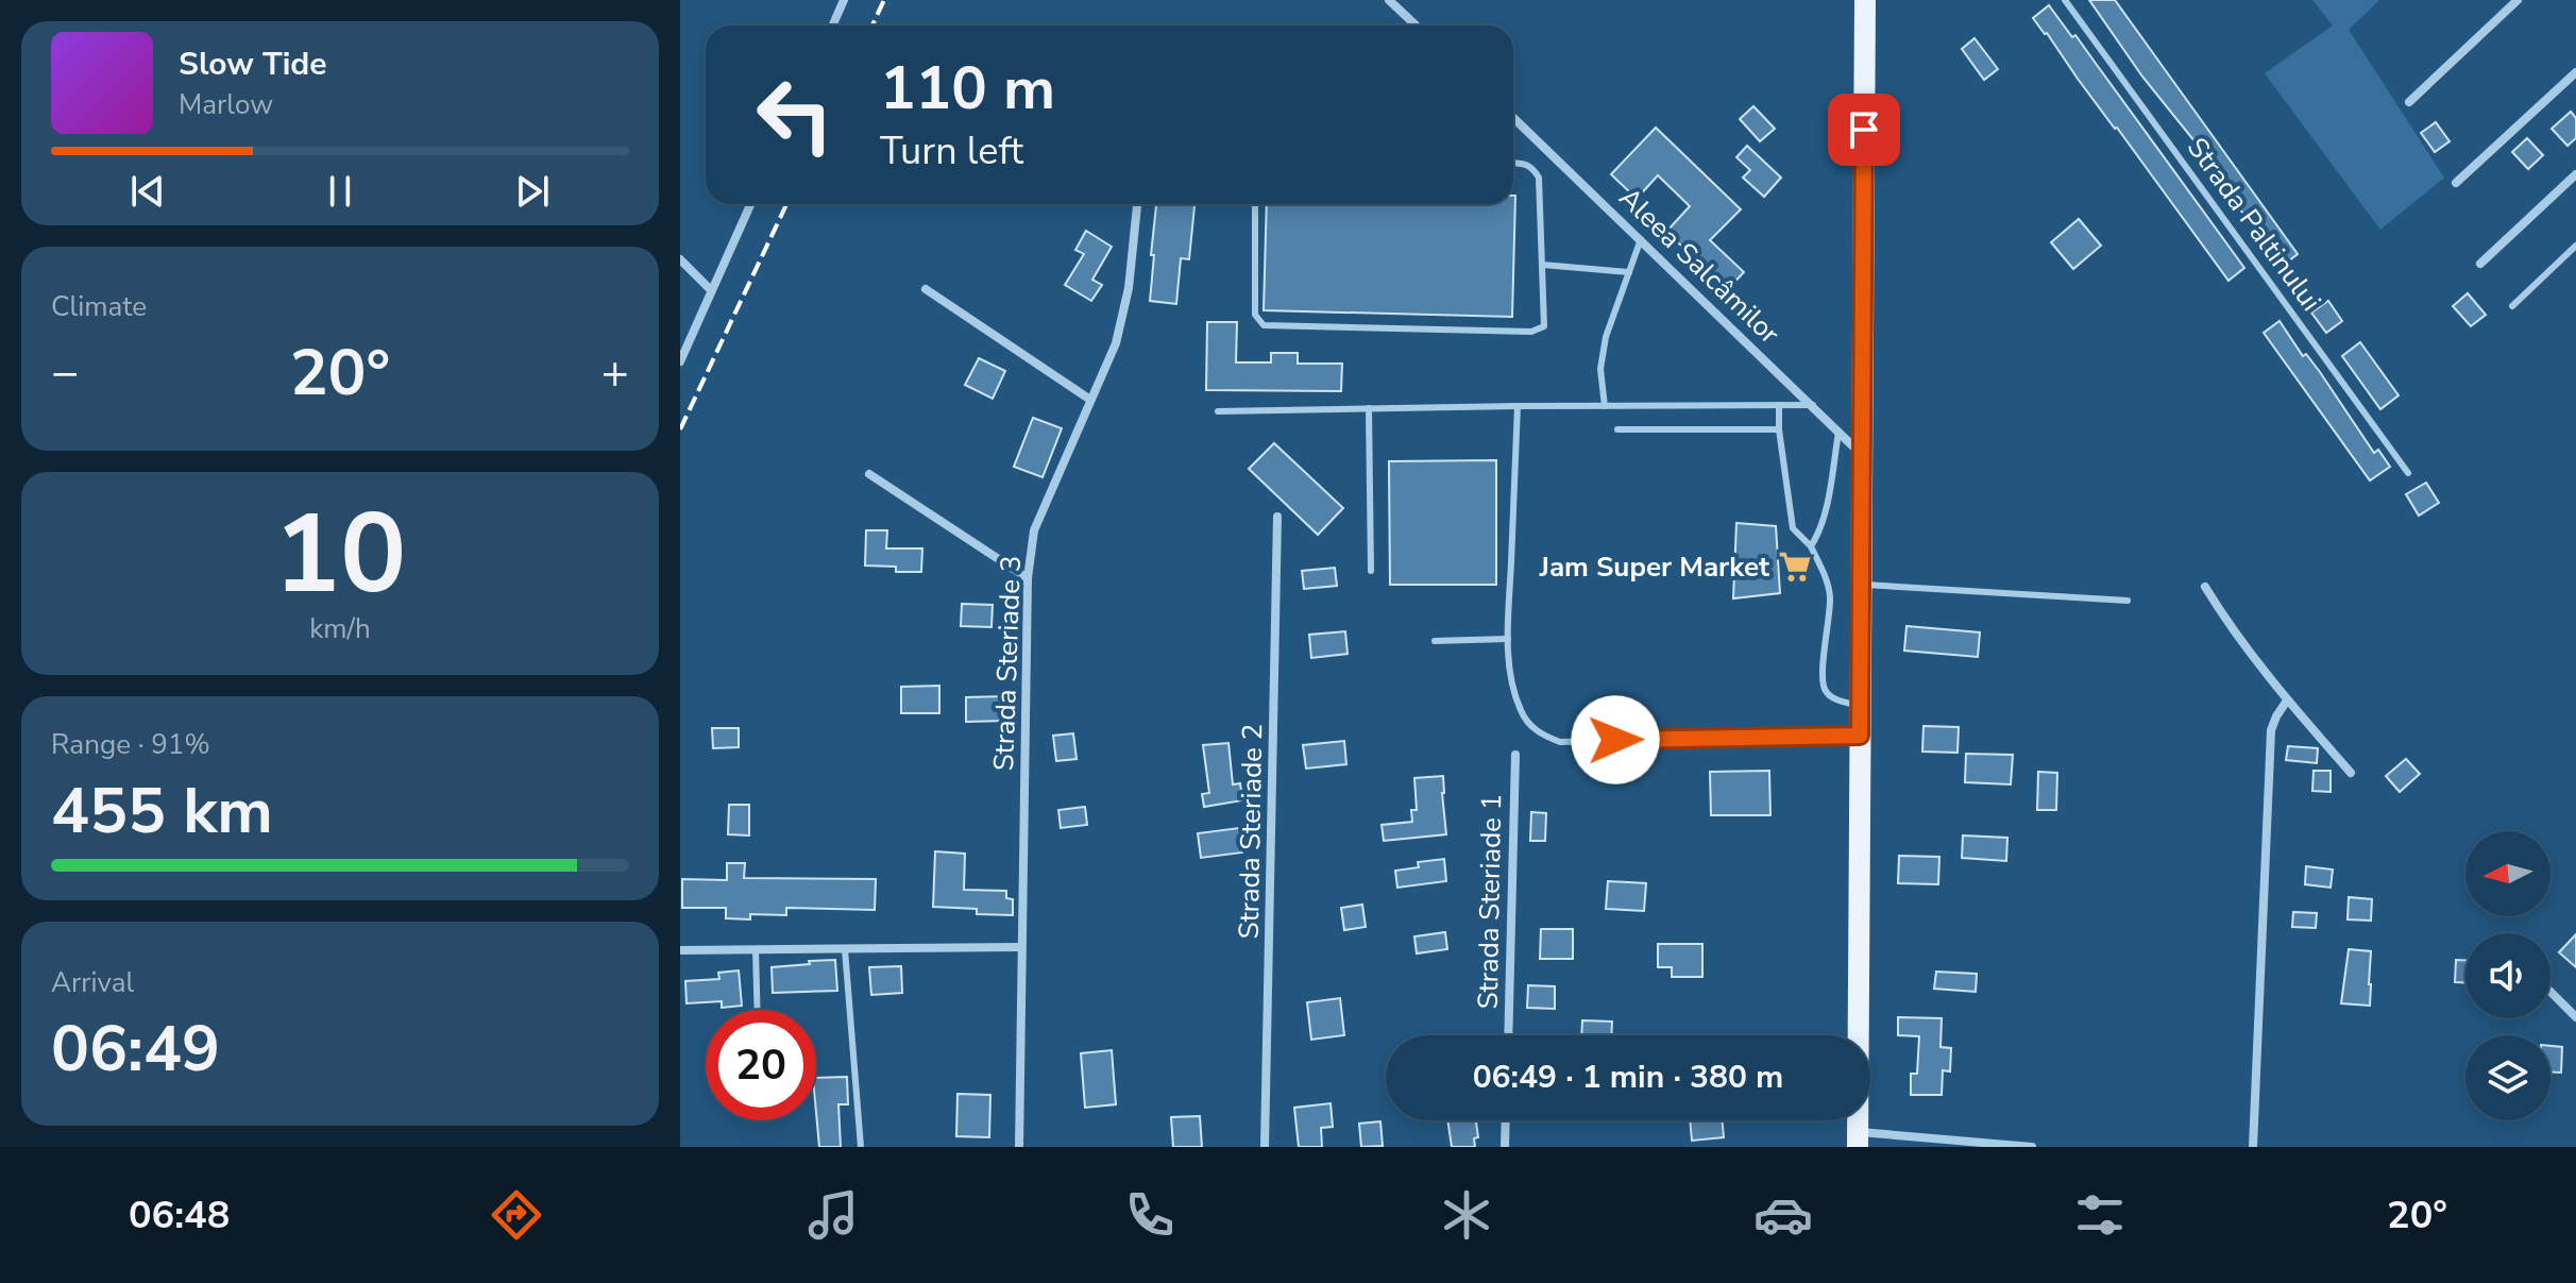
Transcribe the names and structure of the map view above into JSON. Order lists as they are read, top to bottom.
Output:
{
  "streets": {
    "street": [
      "Aleea Salcâmilor",
      "Strada Steriade 3",
      "Strada Steriade 2",
      "Strada Steriade 1"
    ],
    "lane": ["Strada Paltinului"]
  },
  "places": {
    "supermarket": ["Jam Super Market"]
  },
  "north": "left",
  "page": {
    "turn": ["110 m", "Turn left"],
    "song": ["Slow Tide", "Marlow"],
    "tile": [
      "Climate",
      ["10", "km/h"],
      ["Range · 91%", "455 km"],
      ["Arrival", "06:49"]
    ],
    "heat": ["−", "20°", "+"],
    "limit": "20",
    "trip": "06:49 · 1 min · 380 m",
    "tabs": ["06:48", "20°"]
  }
}
